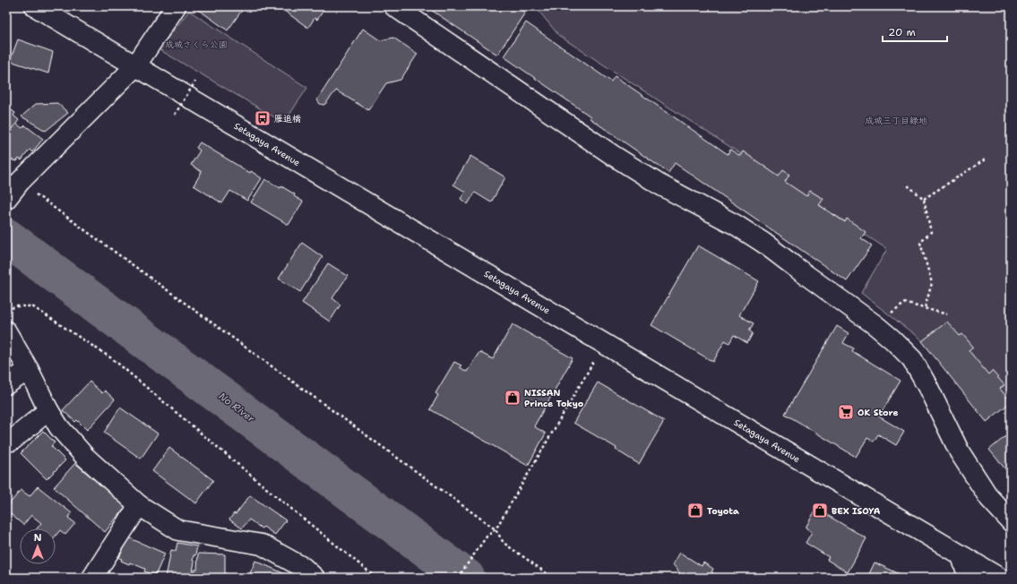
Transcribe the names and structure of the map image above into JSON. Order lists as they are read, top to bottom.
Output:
{
  "streets": {
    "street": ["Setagaya Avenue"]
  },
  "water": ["No River"],
  "parks": ["成城さくら公園", "成城三丁目緑地"],
  "places": {
    "bus stop": ["雁追橋"],
    "shop": ["NISSAN Prince Tokyo", "Toyota", "BEX ISOYA"],
    "supermarket": ["OK Store"]
  },
  "scale_bar": "20 m",
  "north": "top"
}
